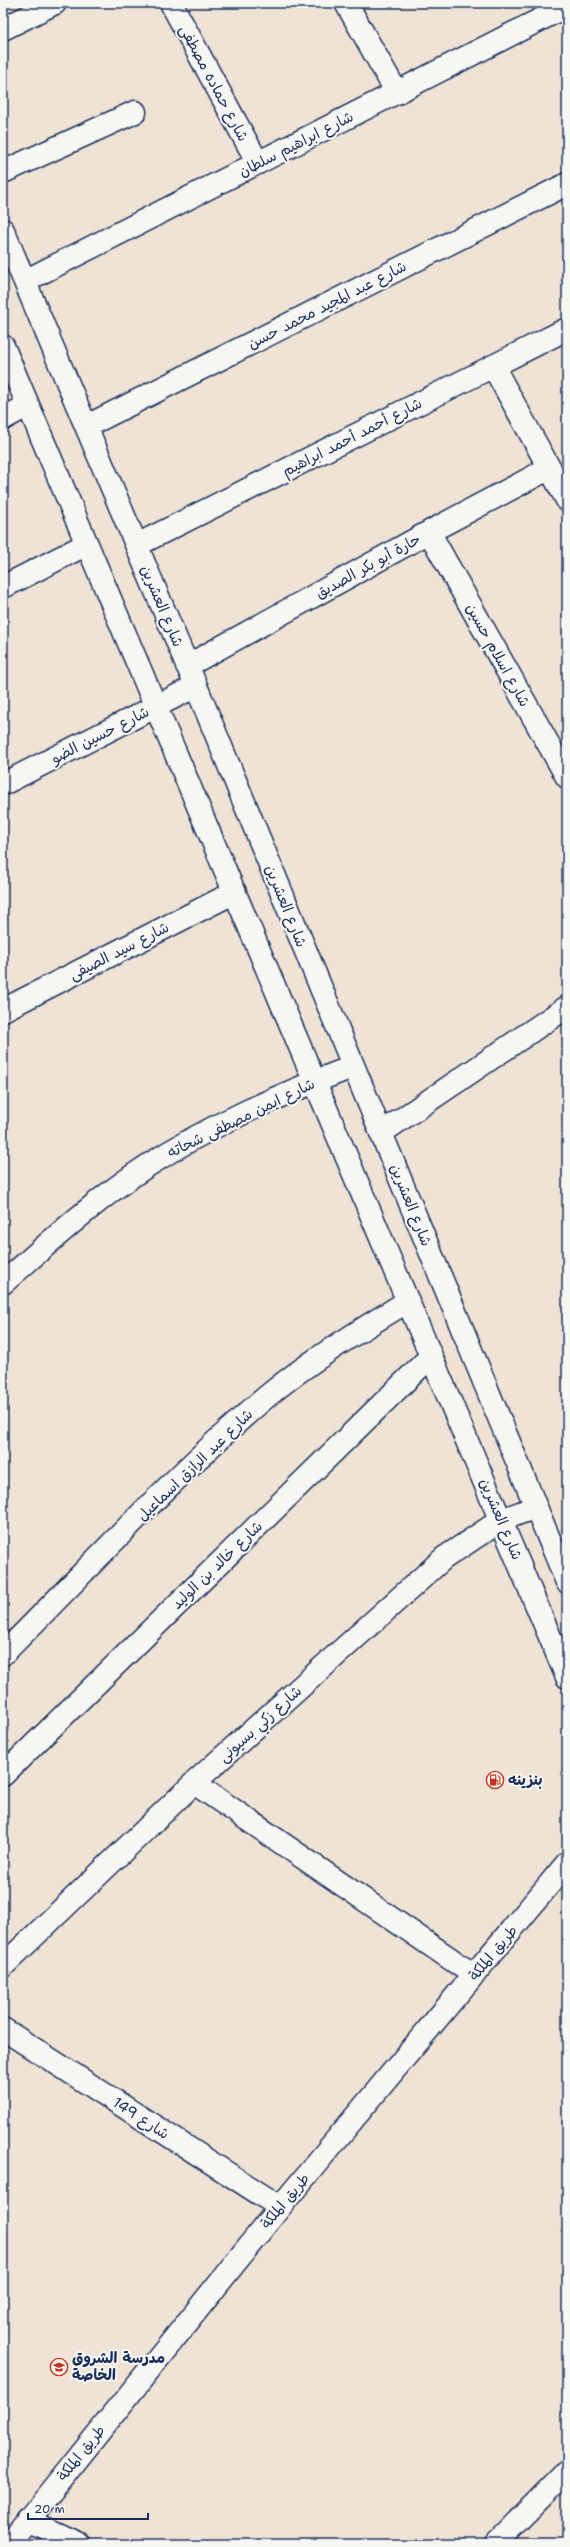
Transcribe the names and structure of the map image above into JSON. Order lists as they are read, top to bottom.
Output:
{
  "streets": {
    "street": [
      "شارع حماده مصطفى",
      "شارع ابراهيم سلطان",
      "شارع عبد المجيد محمد حسن",
      "شارع أحمد أحمد ابراهيم",
      "حارة أبو بكر الصديق",
      "شارع العشرين",
      "شارع اسلام حسين",
      "شارع حسين الضو",
      "شارع سيد الصيفى",
      "شارع ايمن مصطفى شحاته",
      "شارع عبد الرازق اسماعيل",
      "شارع خالد بن الوليد",
      "شارع زكي بسيونى",
      "طريق الملكة",
      "شارع 149"
    ]
  },
  "crossings": [
    ["شارع حماده مصطفى", "شارع ابراهيم سلطان"],
    ["شارع ابراهيم سلطان", "شارع العشرين"],
    ["شارع عبد المجيد محمد حسن", "شارع العشرين"],
    ["شارع أحمد أحمد ابراهيم", "شارع العشرين"],
    ["حارة أبو بكر الصديق", "شارع العشرين"],
    ["حارة أبو بكر الصديق", "شارع اسلام حسين"],
    ["شارع العشرين", "شارع حسين الضو"],
    ["شارع العشرين", "شارع سيد الصيفى"],
    ["شارع العشرين", "شارع ايمن مصطفى شحاته"],
    ["شارع العشرين", "شارع عبد الرازق اسماعيل"],
    ["شارع العشرين", "شارع خالد بن الوليد"],
    ["شارع العشرين", "شارع زكي بسيونى"],
    ["طريق الملكة", "شارع 149"]
  ],
  "places": {
    "fuel station": ["بنزينه"],
    "school or university": ["مدرسة الشروق الخاصة"]
  },
  "scale_bar": "20 m"
}
